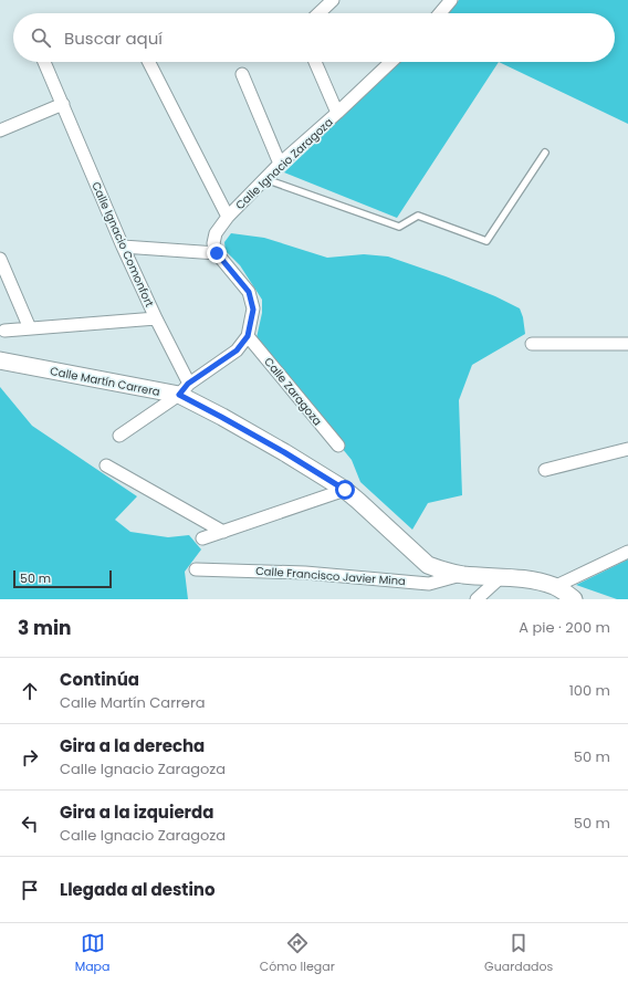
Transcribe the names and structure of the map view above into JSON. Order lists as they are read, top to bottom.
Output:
{
  "streets": {
    "street": [
      "Calle Ignacio Zaragoza",
      "Calle Ignacio Comonfort",
      "Calle Martín Carrera",
      "Calle Zaragoza",
      "Calle Francisco Javier Mina"
    ]
  },
  "crossings": [
    ["Calle Ignacio Comonfort", "Calle Martín Carrera"],
    ["Calle Martín Carrera", "Calle Francisco Javier Mina"]
  ],
  "scale_bar": "50 m",
  "page": {
    "search": "Buscar aquí",
    "scale": "50 m",
    "heading": ["3 min", "A pie · 200 m"],
    "list": [
      ["Continúa", "Calle Martín Carrera", "100 m"],
      ["Gira a la derecha", "Calle Ignacio Zaragoza", "50 m"],
      ["Gira a la izquierda", "Calle Ignacio Zaragoza", "50 m"],
      "Llegada al destino"
    ],
    "nav": ["Mapa", "Cómo llegar", "Guardados"]
  }
}
